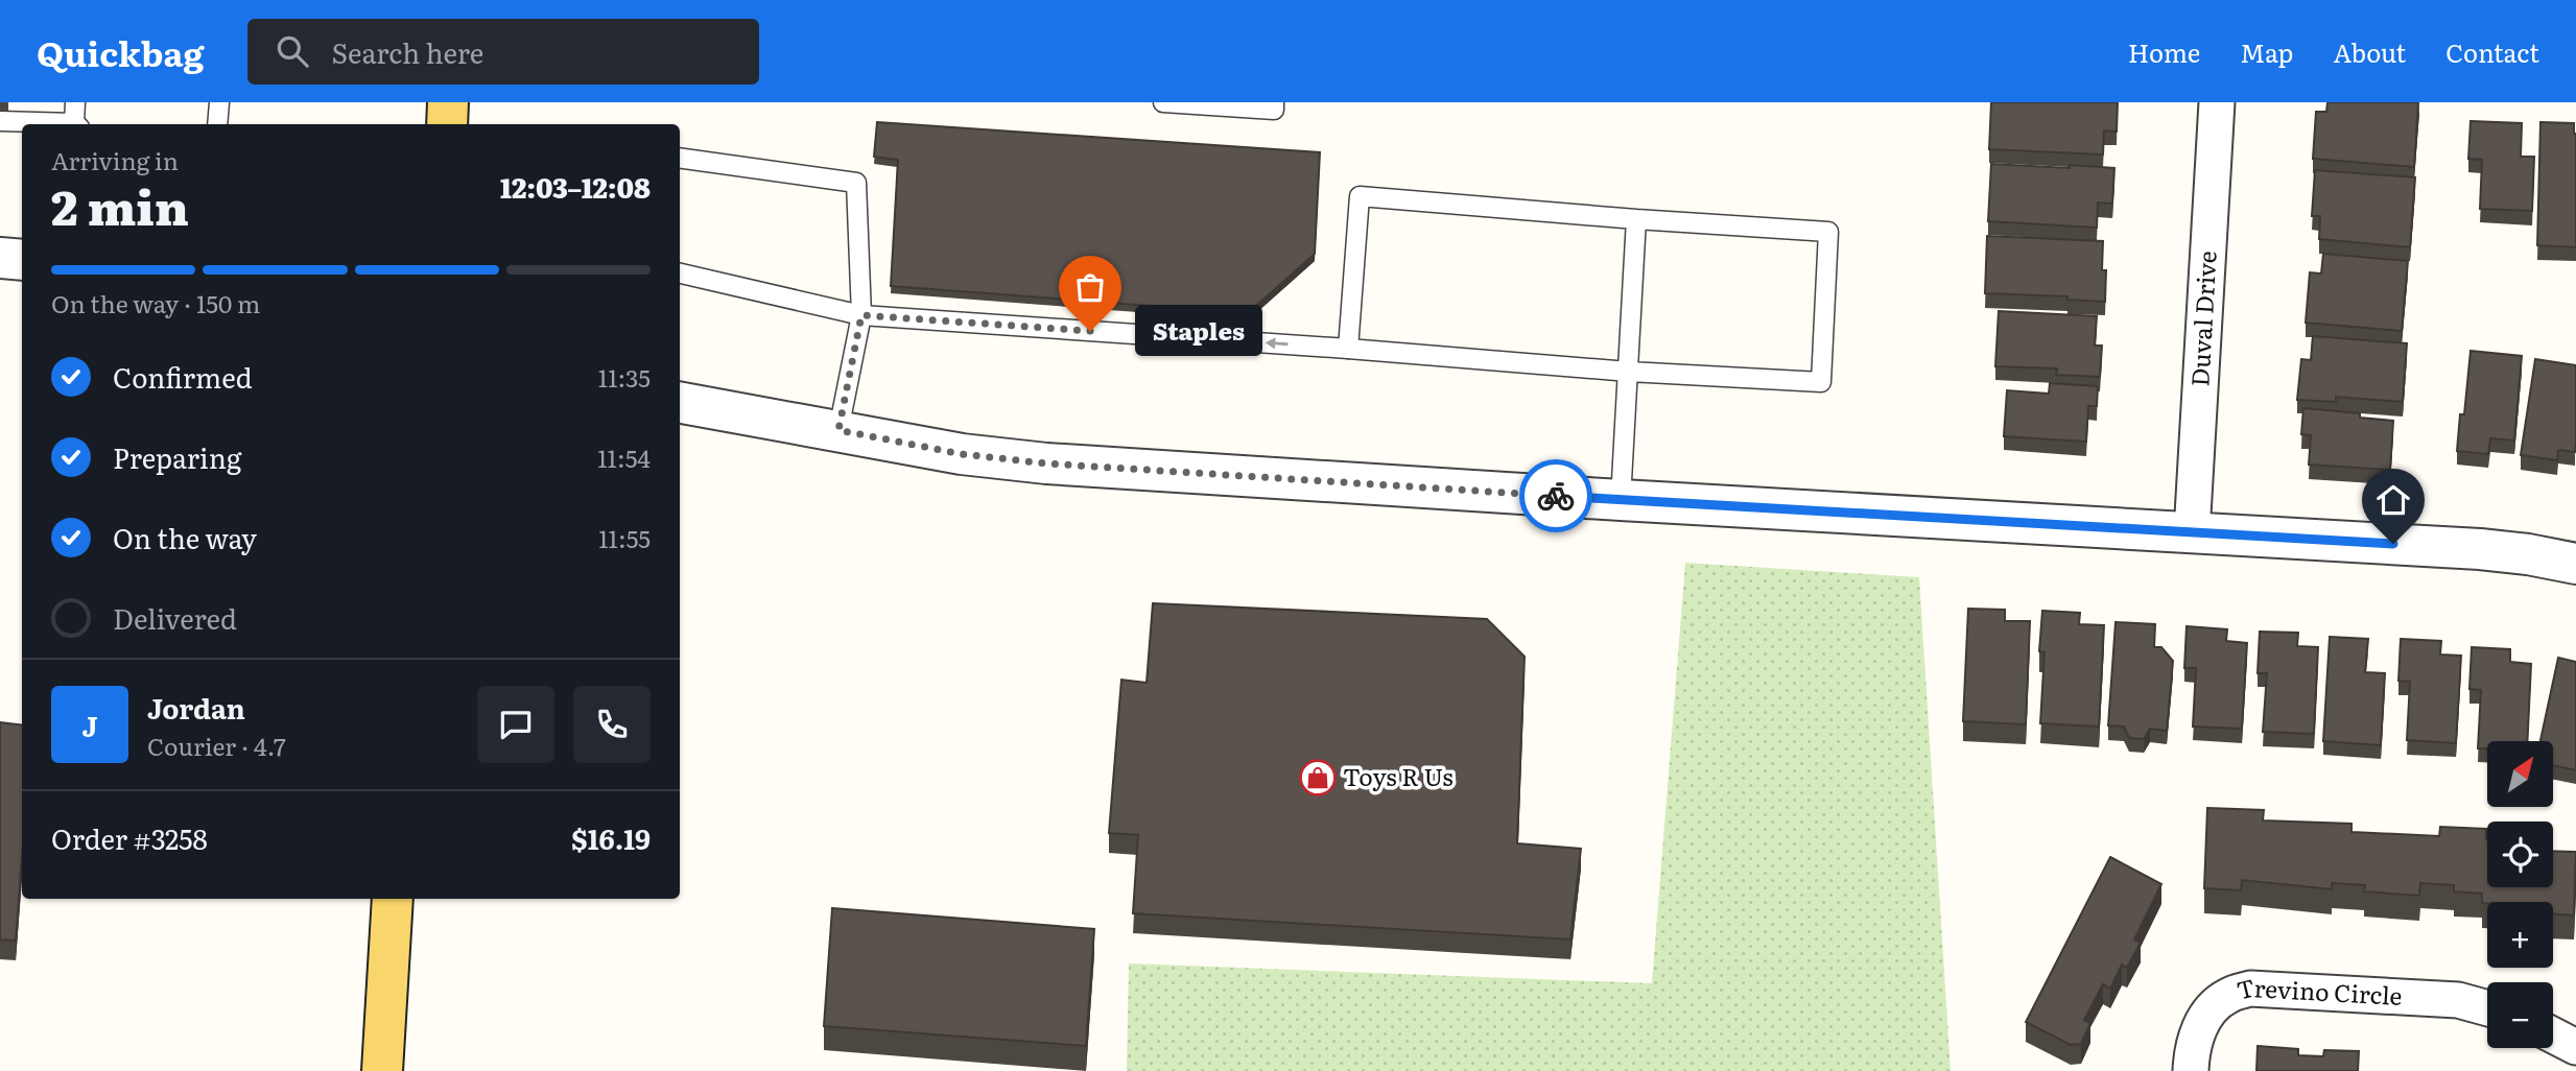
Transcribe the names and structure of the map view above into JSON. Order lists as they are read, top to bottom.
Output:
{
  "streets": {
    "street": ["Duval Drive", "Trevino Circle"]
  },
  "places": {
    "other": ["Staples"],
    "shop": ["Toys R Us"]
  },
  "north": "top right",
  "page": {
    "header": "Quickbag",
    "search": "Search here",
    "nav": [
      "Home",
      "Map",
      "About",
      "Contact"
    ],
    "heading": ["2 min", "Arriving in", "12:03–12:08"],
    "panel": [
      "Jordan",
      "Courier · 4.7",
      "Order #3258",
      "$16.19"
    ],
    "bar": "On the way · 150 m",
    "bubble": "Staples",
    "list": [
      ["Confirmed", "11:35"],
      ["Preparing", "11:54"],
      ["On the way", "11:55"],
      "Delivered"
    ],
    "round": "J",
    "map_buttons": ["+", "−"]
  }
}
